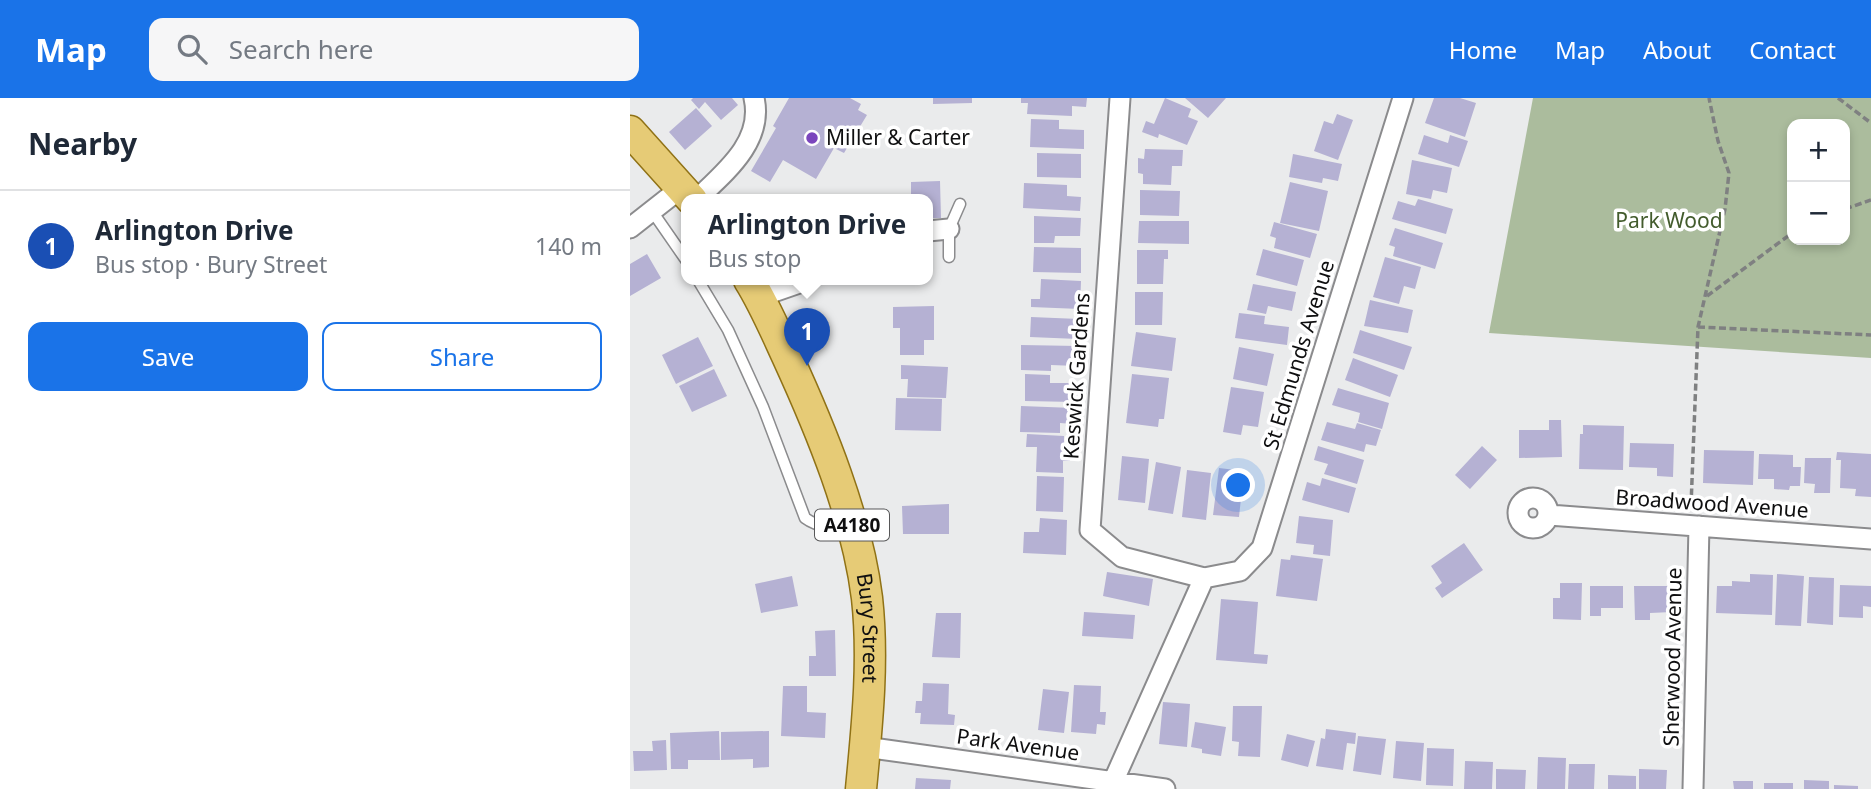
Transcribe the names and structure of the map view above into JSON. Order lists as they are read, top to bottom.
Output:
{
  "streets": {
    "main road": ["A4180", "Bury Street"],
    "street": [
      "St Edmunds Avenue",
      "Keswick Gardens",
      "Broadwood Avenue",
      "Sherwood Avenue",
      "Park Avenue"
    ]
  },
  "crossings": [
    ["St Edmunds Avenue", "Keswick Gardens"],
    ["Broadwood Avenue", "Sherwood Avenue"],
    ["Bury Street", "Park Avenue"]
  ],
  "parks": ["Park Wood"],
  "places": ["Miller & Carter"],
  "page": {
    "header": "Map",
    "search": "Search here",
    "nav": [
      "Home",
      "Map",
      "About",
      "Contact"
    ],
    "heading": "Nearby",
    "map_buttons": ["+", "−"],
    "list": [
      {
        "mark": "1",
        "name": "Arlington Drive",
        "note": "Bus stop · Bury Street",
        "value": "140 m"
      }
    ],
    "popup": ["Arlington Drive", "Bus stop"],
    "buttons": ["Save", "Share"],
    "pins": "1"
  }
}
